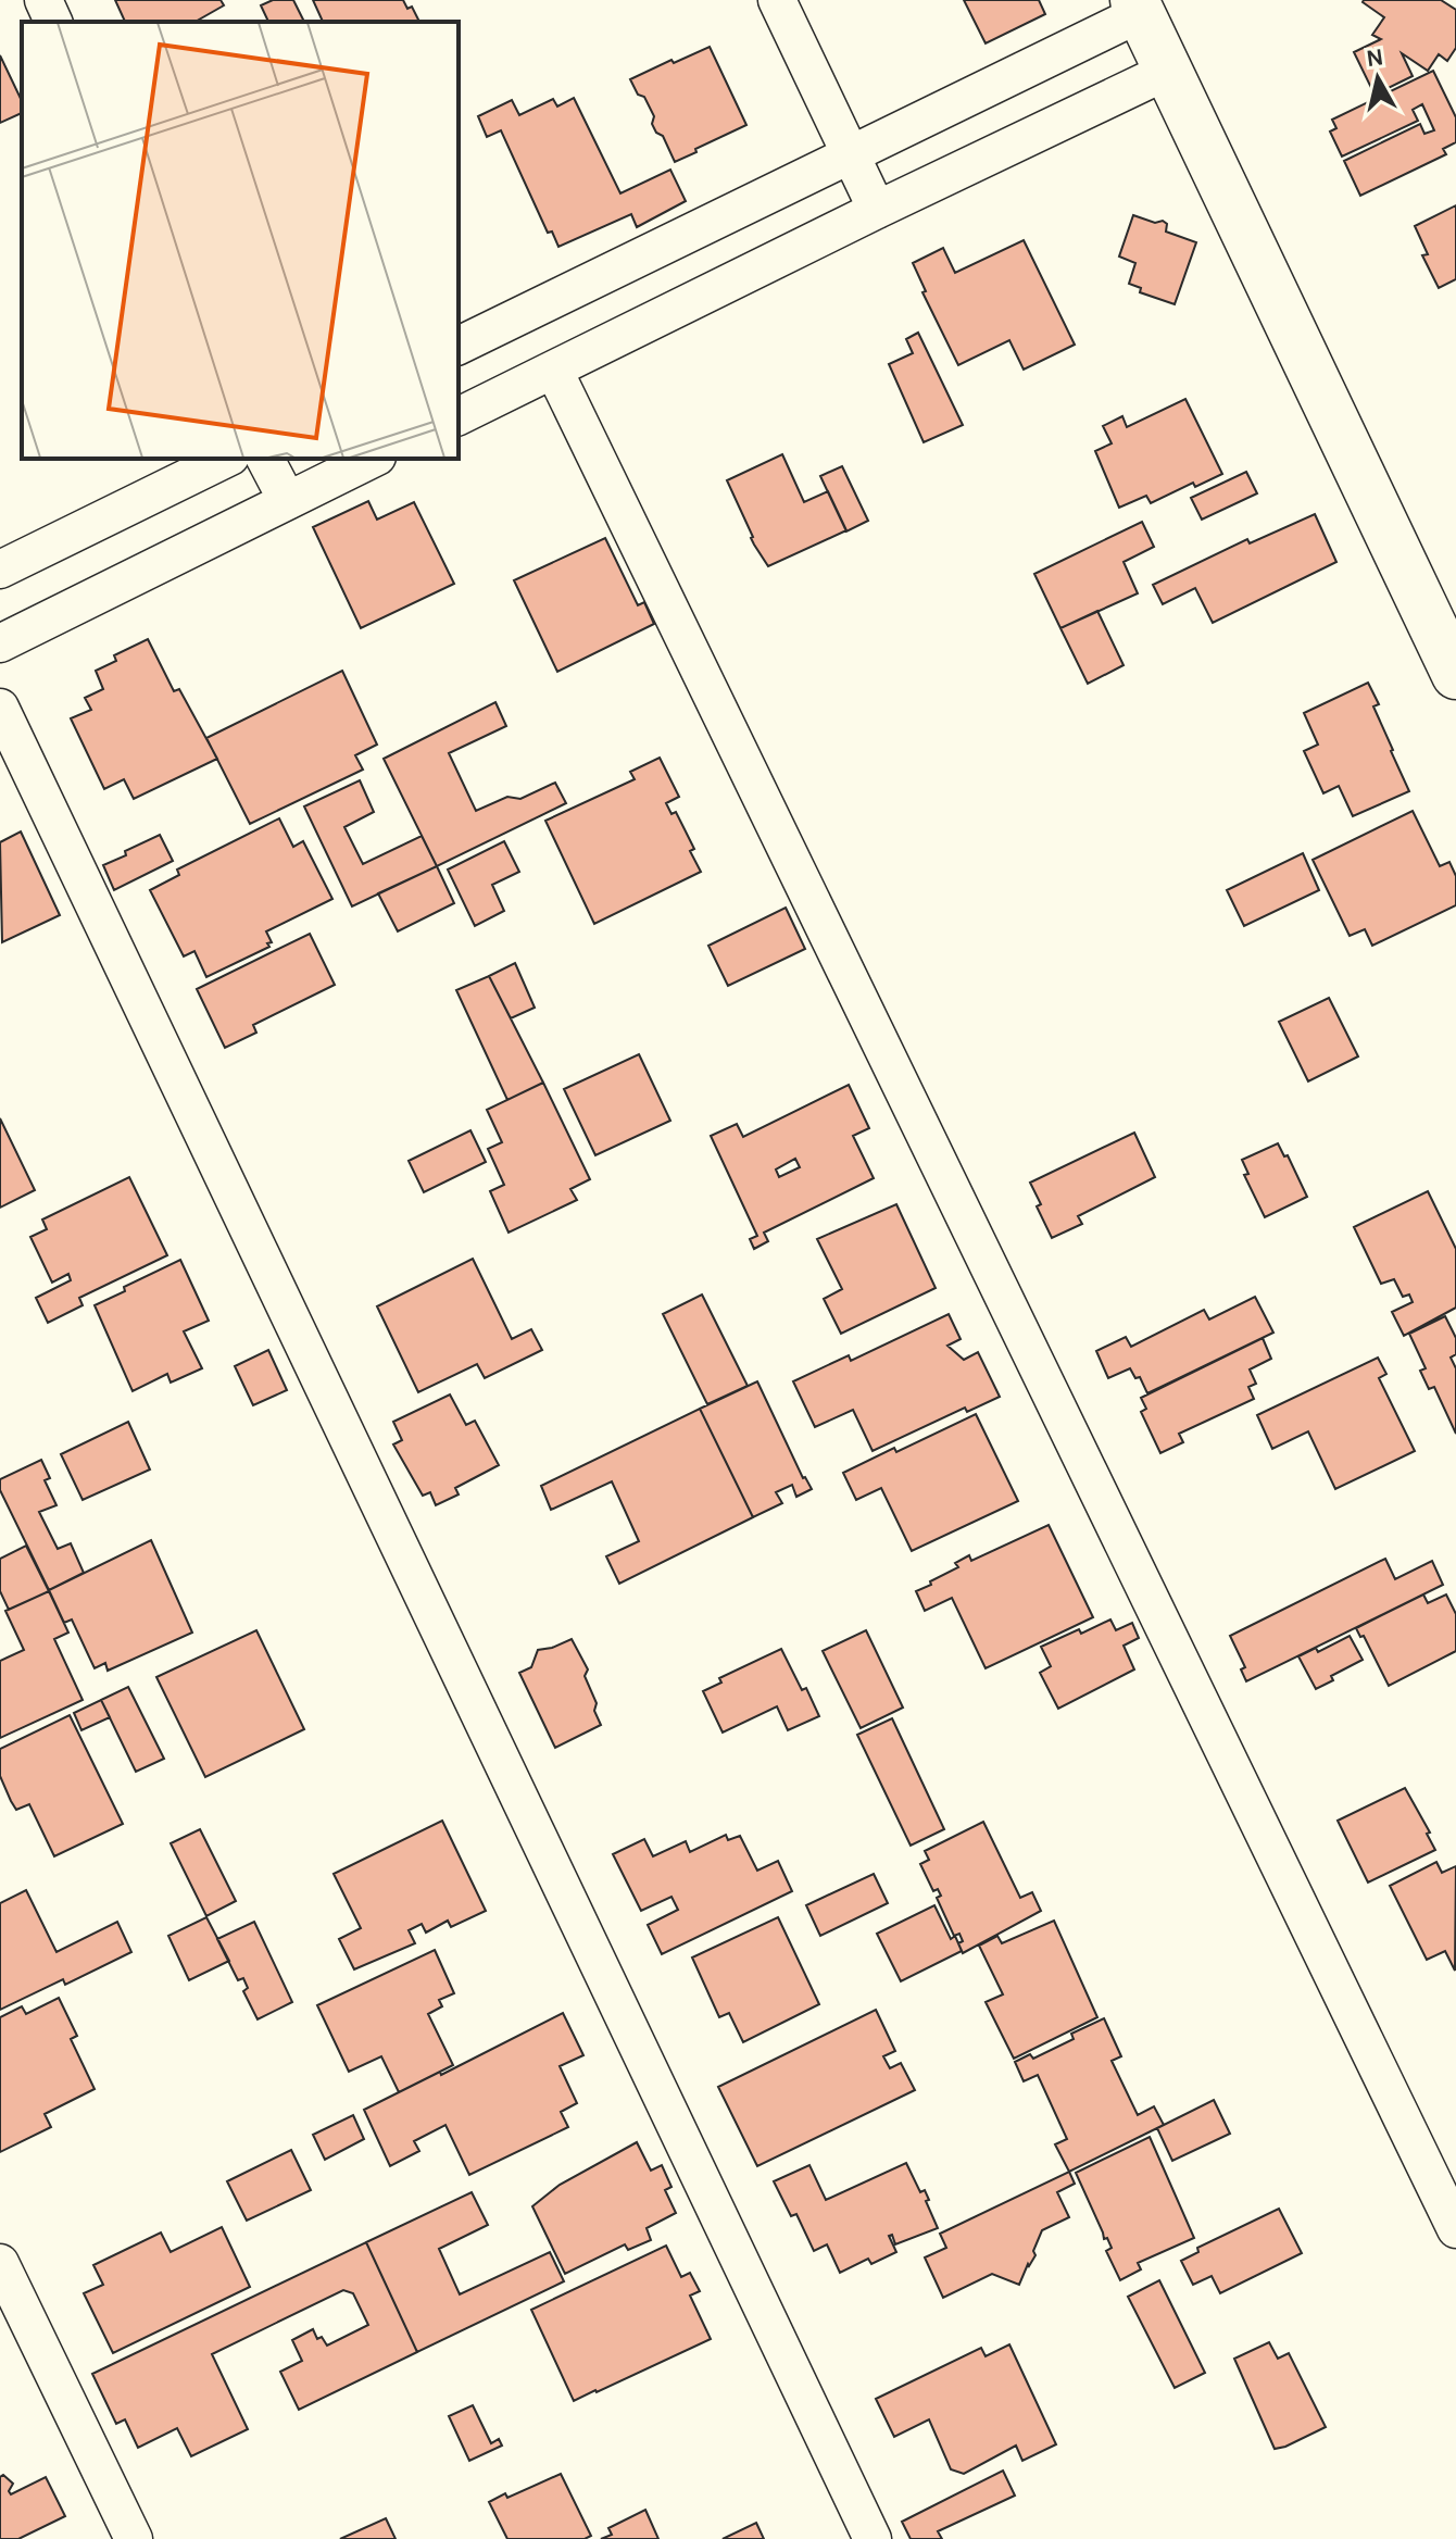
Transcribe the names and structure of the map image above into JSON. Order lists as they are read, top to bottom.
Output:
{
  "north": "top"
}
